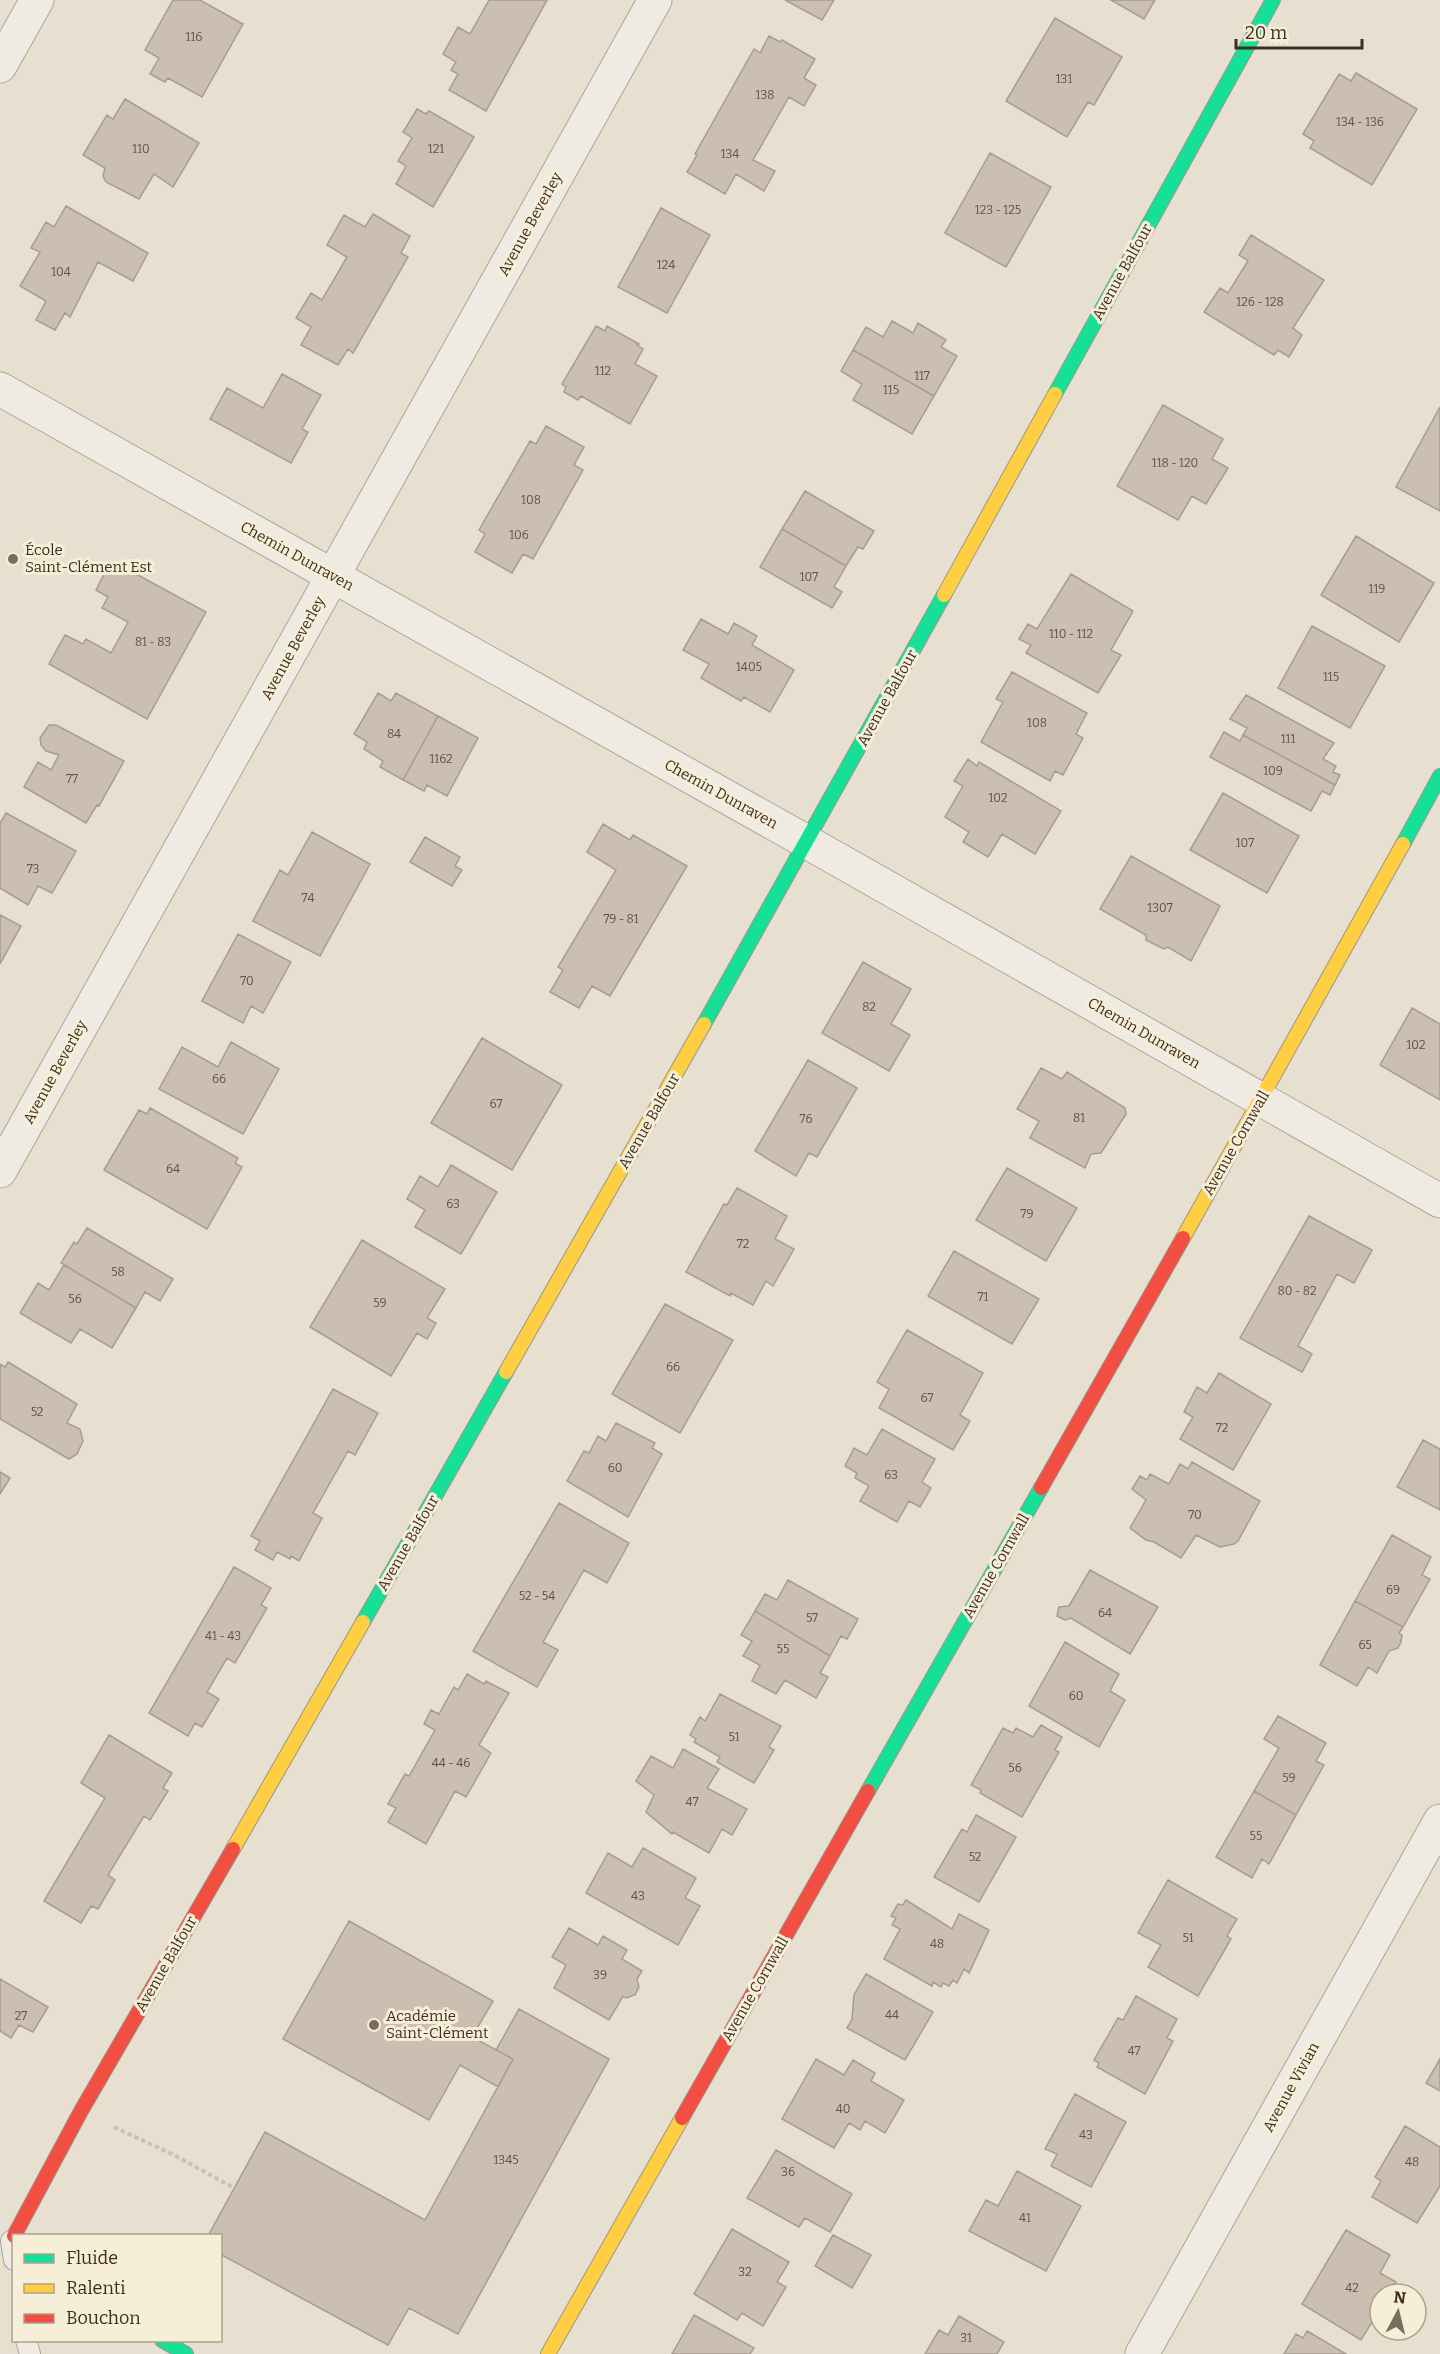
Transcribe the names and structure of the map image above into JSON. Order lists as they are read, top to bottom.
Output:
{
  "streets": {
    "street": [
      "Avenue Beverley",
      "Avenue Balfour",
      "Chemin Dunraven",
      "Avenue Cornwall",
      "Avenue Vivian"
    ]
  },
  "crossings": [
    ["Avenue Beverley", "Chemin Dunraven"],
    ["Avenue Balfour", "Chemin Dunraven"],
    ["Chemin Dunraven", "Avenue Cornwall"]
  ],
  "places": ["École Saint-Clément Est", "Académie Saint-Clément"],
  "house_numbers": [
    "116",
    "131",
    "138",
    "134 - 136",
    "110",
    "121",
    "134",
    "123 - 125",
    "124",
    "104",
    "126 - 128",
    "112",
    "117",
    "115",
    "118 - 120",
    "108",
    "106",
    "107",
    "119",
    "110 - 112",
    "81 - 83",
    "1405",
    "115",
    "108",
    "84",
    "111",
    "1162",
    "109",
    "77",
    "102",
    "107",
    "73",
    "74",
    "1307",
    "79 - 81",
    "70",
    "82",
    "102",
    "66",
    "67",
    "81",
    "76",
    "64",
    "63",
    "79",
    "72",
    "58",
    "80 - 82",
    "71",
    "56",
    "59",
    "66",
    "67",
    "52",
    "72",
    "60",
    "63",
    "70",
    "69",
    "52 - 54",
    "64",
    "57",
    "41 - 43",
    "65",
    "55",
    "60",
    "51",
    "44 - 46",
    "56",
    "59",
    "47",
    "55",
    "52",
    "43",
    "51",
    "48",
    "39",
    "44",
    "27",
    "47",
    "40",
    "43",
    "1345",
    "48",
    "36",
    "41",
    "32",
    "42",
    "31"
  ],
  "legend": ["Fluide", "Ralenti", "Bouchon"],
  "scale_bar": "20 m",
  "north": "top"
}
